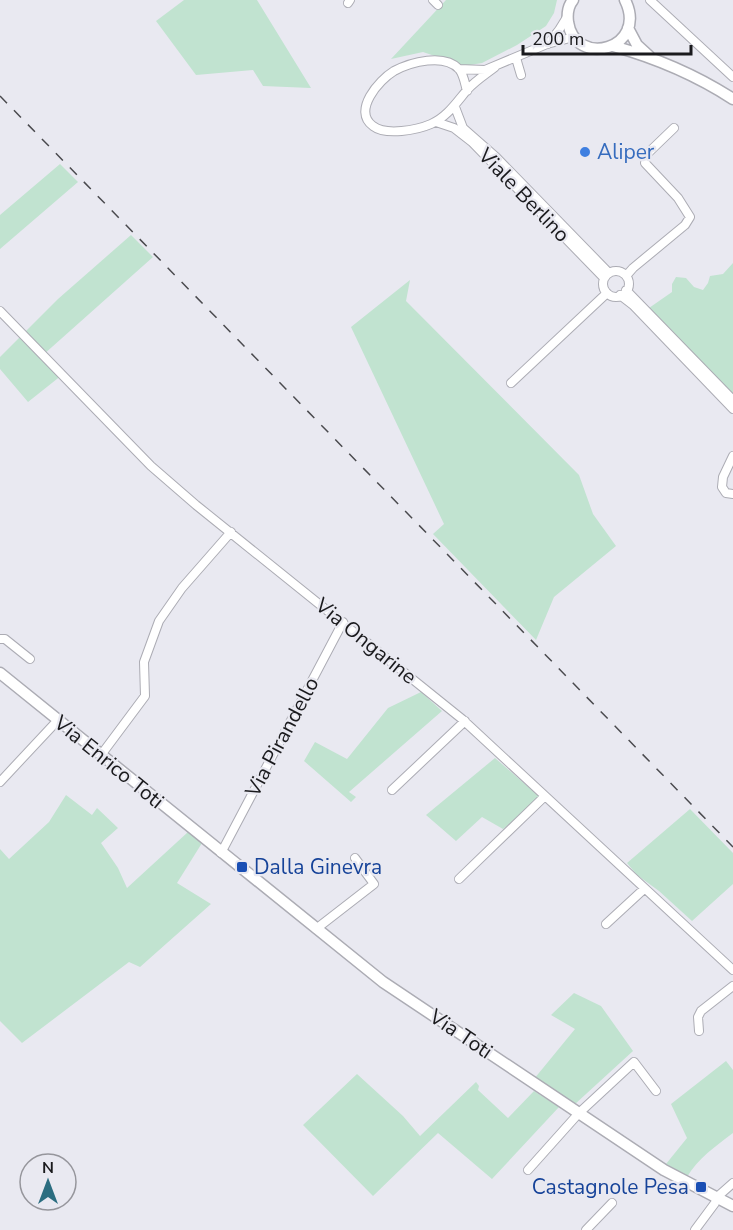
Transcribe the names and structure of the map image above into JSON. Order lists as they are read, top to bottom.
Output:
{
  "streets": {
    "main road": ["Via Enrico Toti", "Via Toti"],
    "street": ["Viale Berlino", "Via Ongarine", "Via Pirandello"]
  },
  "crossings": [
    ["Via Ongarine", "Via Pirandello"],
    ["Via Pirandello", "Via Enrico Toti"],
    ["Via Pirandello", "Via Toti"],
    ["Via Enrico Toti", "Via Toti"]
  ],
  "places": {
    "other": ["Aliper"],
    "transit": ["Dalla Ginevra", "Castagnole Pesa"]
  },
  "scale_bar": "200 m",
  "north": "top"
}
